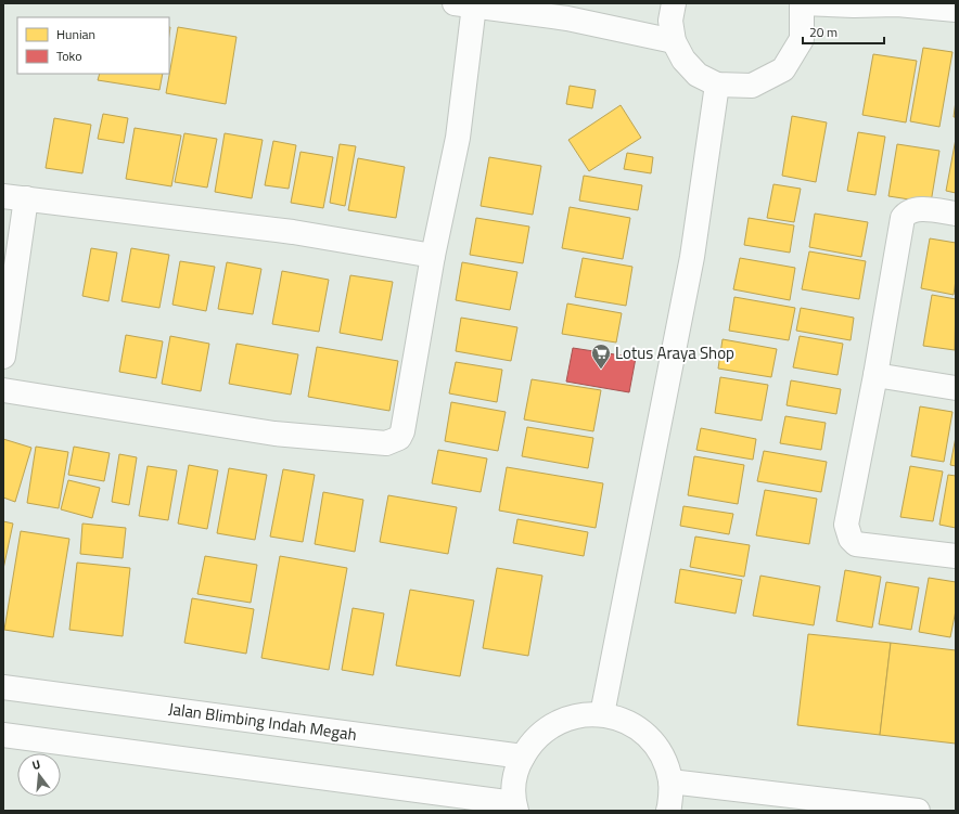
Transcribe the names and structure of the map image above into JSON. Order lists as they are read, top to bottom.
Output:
{
  "streets": {
    "street": ["Jalan Blimbing Indah Megah"]
  },
  "places": {
    "supermarket": ["Lotus Araya Shop"]
  },
  "legend": ["Hunian", "Toko"],
  "scale_bar": "20 m",
  "north": "top"
}
